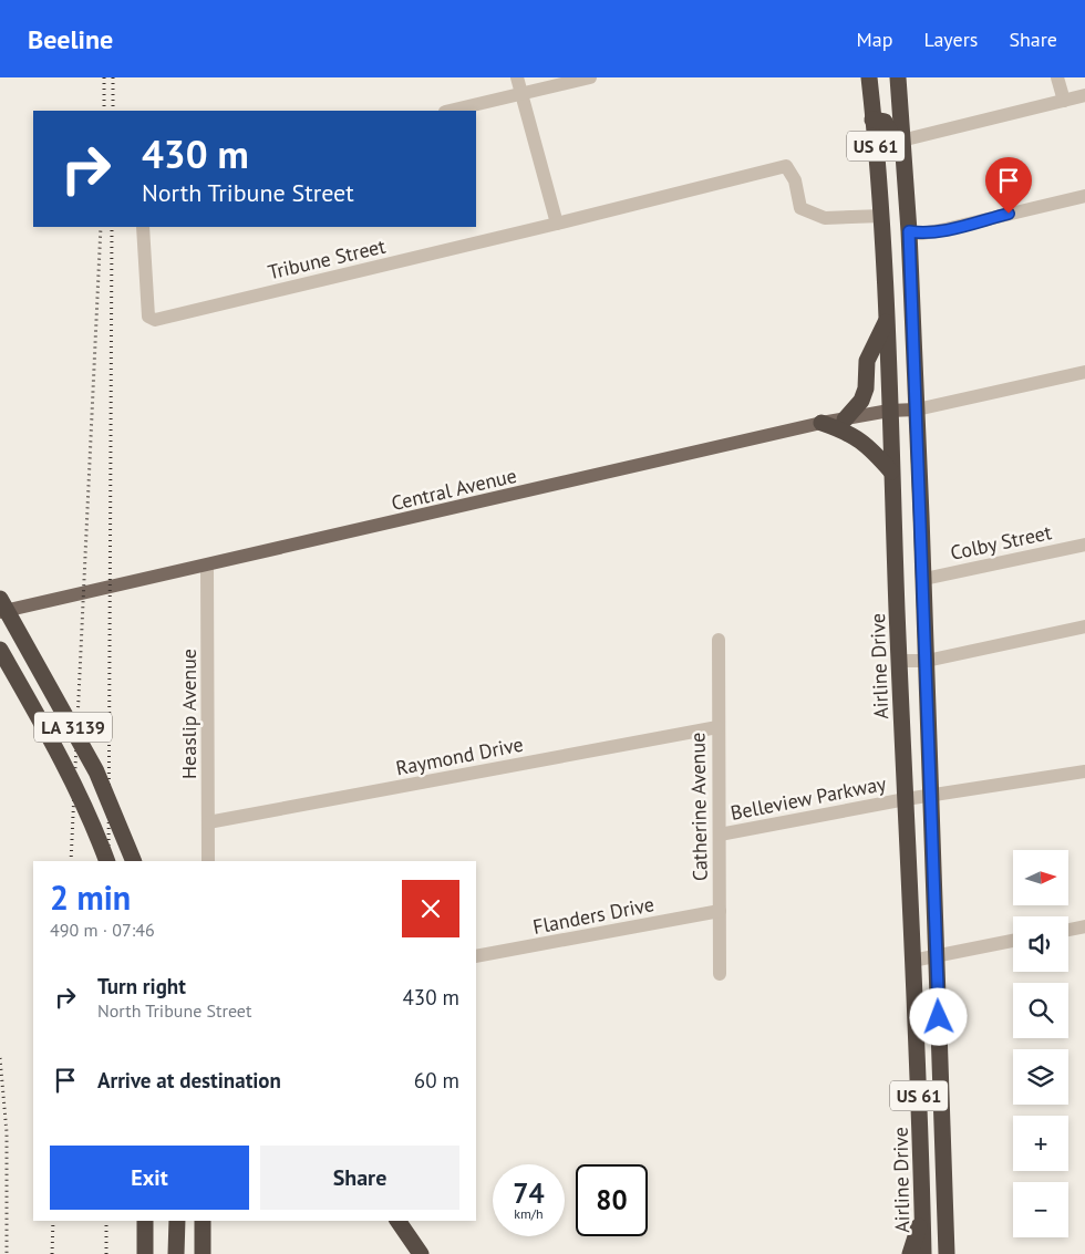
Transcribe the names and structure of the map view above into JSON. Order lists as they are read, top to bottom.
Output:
{
  "streets": {
    "highway": ["US 61", "Airline Drive", "LA 3139"],
    "main road": ["Central Avenue"],
    "street": [
      "Tribune Street",
      "Colby Street",
      "Heaslip Avenue",
      "Raymond Drive",
      "Belleview Parkway",
      "Catherine Avenue",
      "Flanders Drive"
    ]
  },
  "crossings": [
    ["US 61", "Central Avenue"],
    ["US 61", "Colby Street"],
    ["US 61", "Belleview Parkway"],
    ["Tribune Street", "Airline Drive"],
    ["Central Avenue", "Airline Drive"],
    ["Central Avenue", "Heaslip Avenue"],
    ["Airline Drive", "Belleview Parkway"],
    ["Heaslip Avenue", "Raymond Drive"],
    ["Raymond Drive", "Catherine Avenue"],
    ["Belleview Parkway", "Catherine Avenue"],
    ["Catherine Avenue", "Flanders Drive"]
  ],
  "north": "right",
  "page": {
    "header": "Beeline",
    "nav": ["Map", "Layers", "Share"],
    "turn": ["430 m", "North Tribune Street"],
    "map_buttons": ["+", "−"],
    "heading": ["2 min", "490 m · 07:46"],
    "list": [
      {
        "name": "Turn right",
        "note": "North Tribune Street",
        "value": "430 m"
      },
      {
        "name": "Arrive at destination",
        "value": "60 m"
      }
    ],
    "buttons": ["Exit", "Share"],
    "speed": "74 km/h",
    "limit": "80"
  }
}
